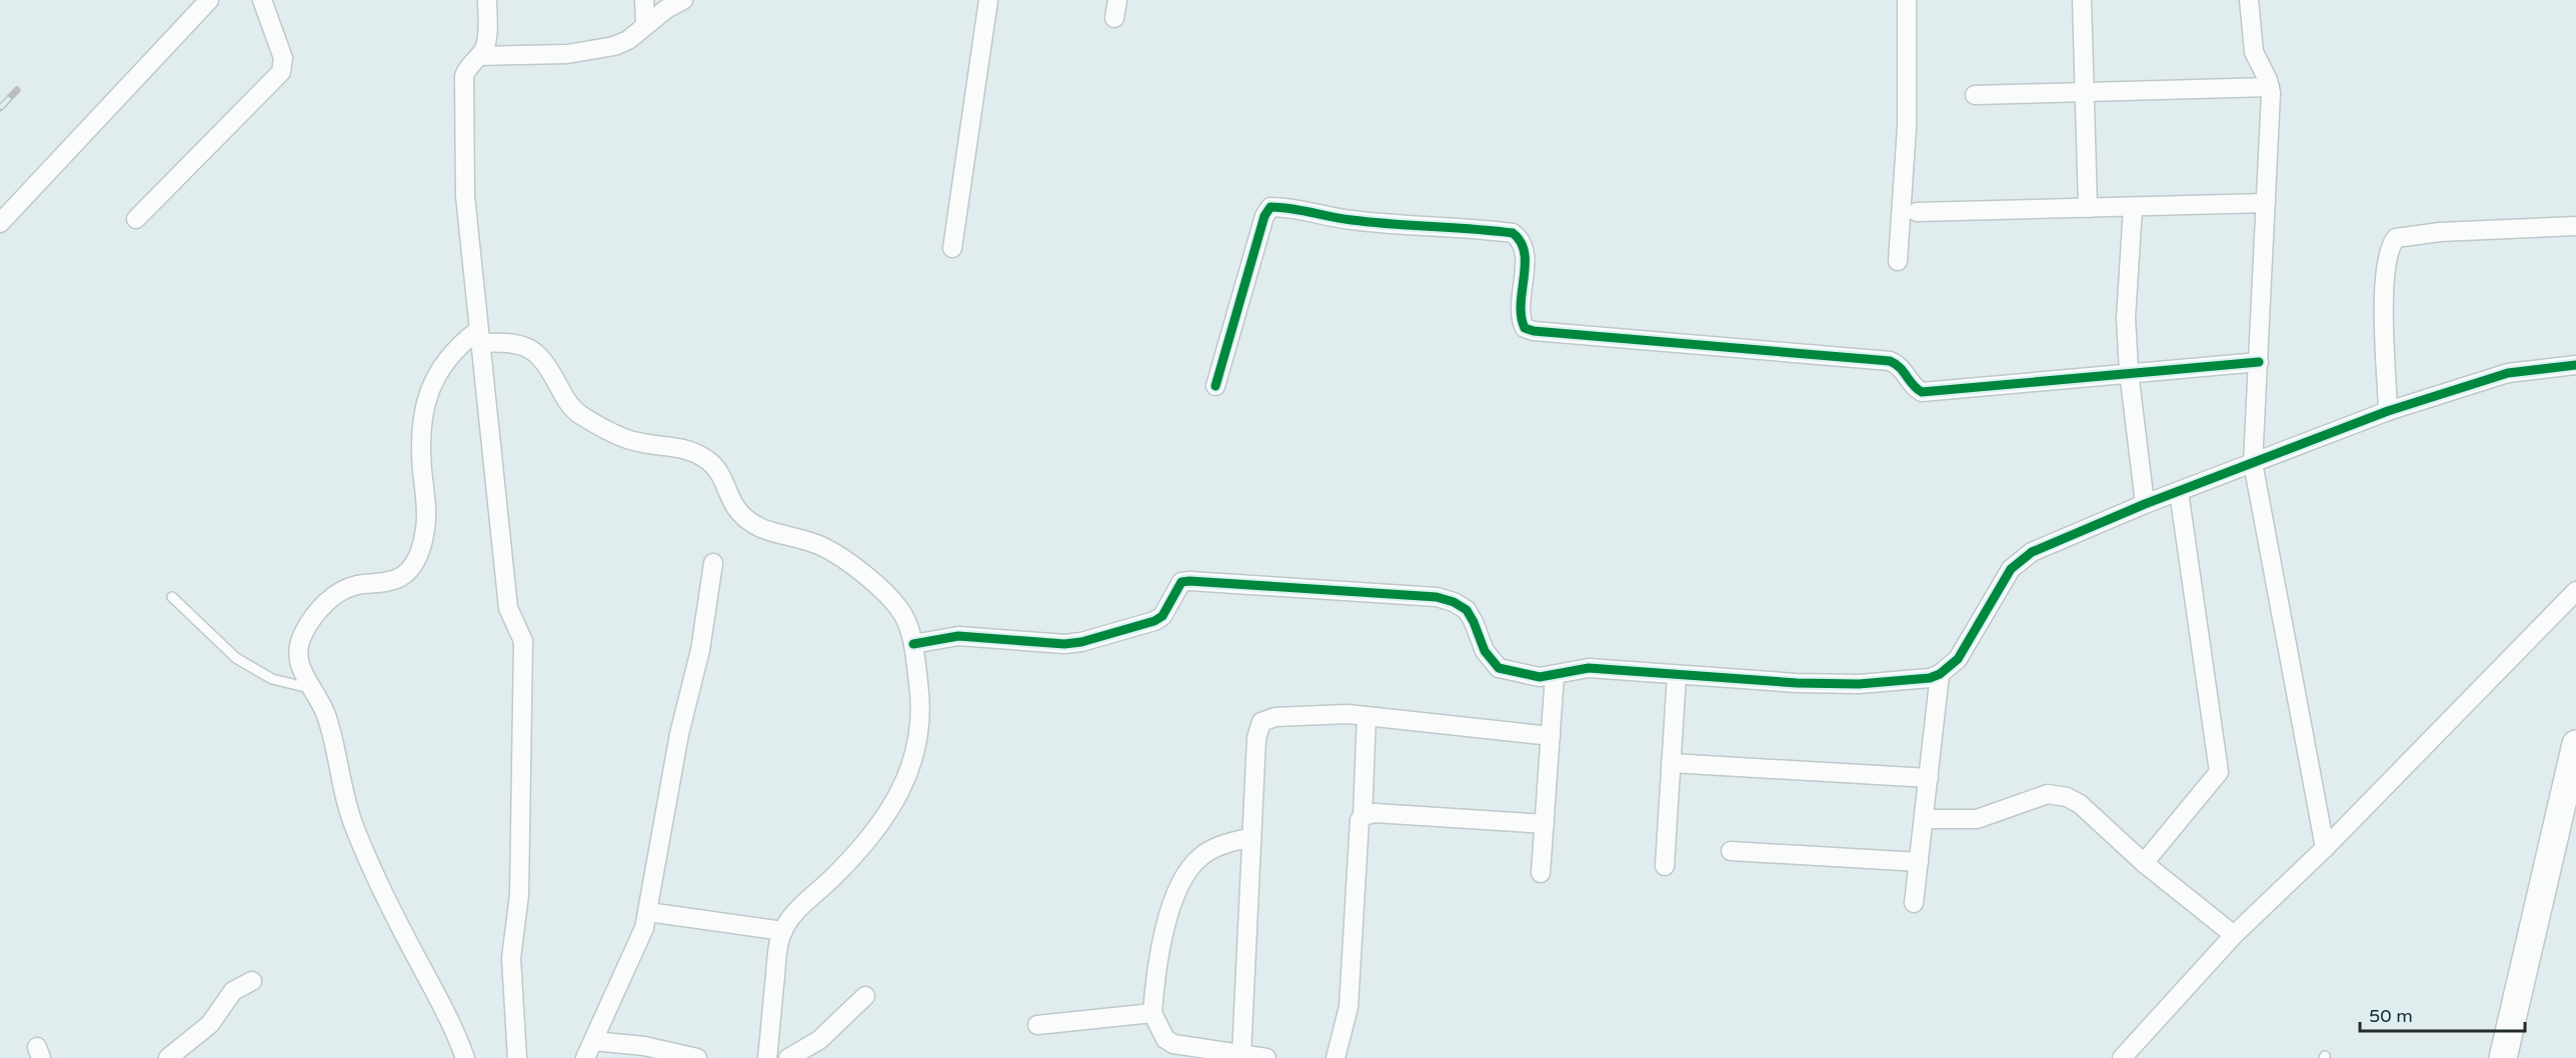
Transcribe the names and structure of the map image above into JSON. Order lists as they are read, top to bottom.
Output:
{
  "scale_bar": "50 m"
}
